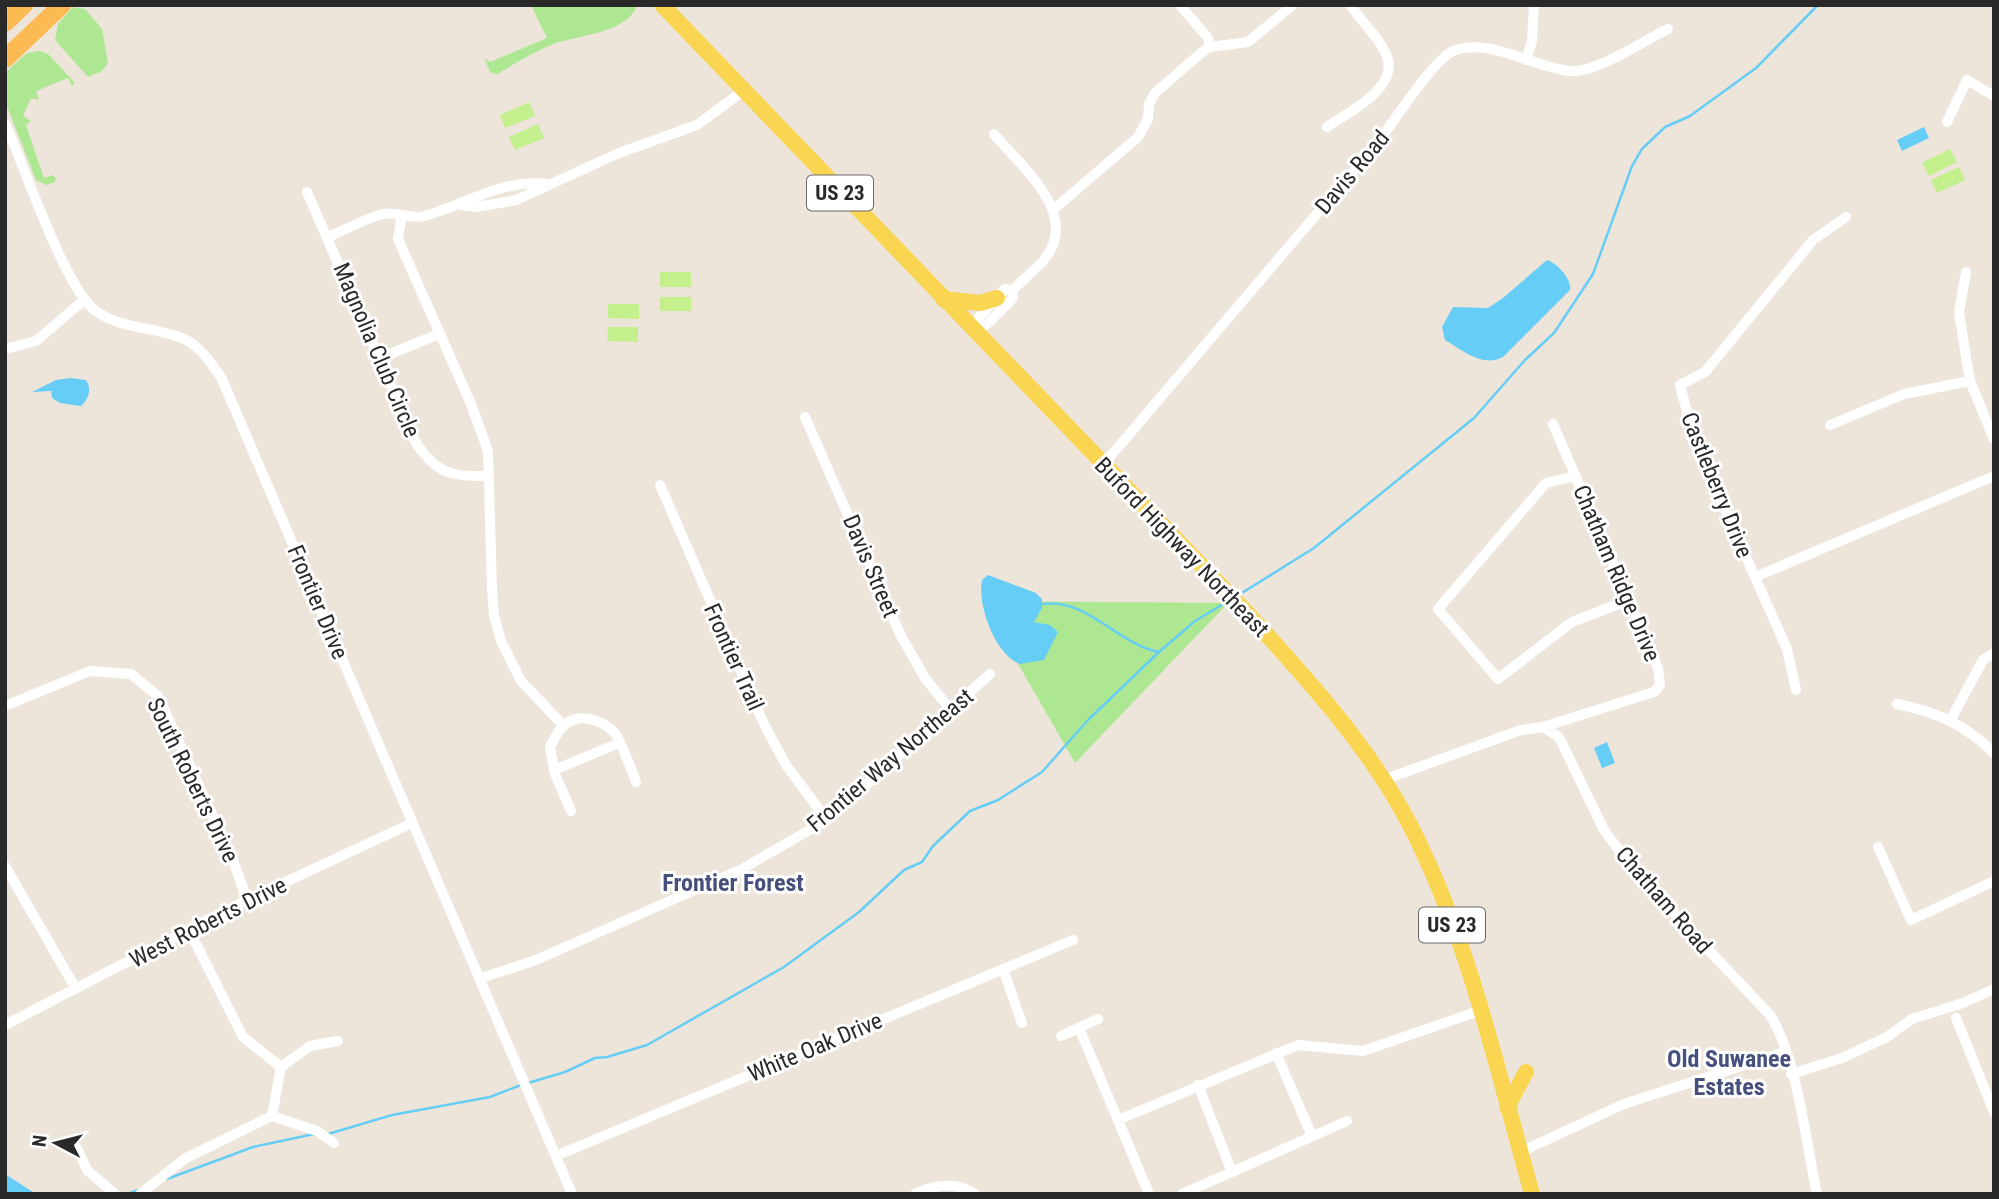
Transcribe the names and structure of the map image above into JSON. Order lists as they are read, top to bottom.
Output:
{
  "streets": {
    "main road": ["US 23", "Buford Highway Northeast"],
    "street": [
      "Davis Road",
      "Magnolia Club Circle",
      "Castleberry Drive",
      "Davis Street",
      "Chatham Ridge Drive",
      "Frontier Drive",
      "Frontier Trail",
      "Frontier Way Northeast",
      "South Roberts Drive",
      "Chatham Road",
      "West Roberts Drive",
      "White Oak Drive"
    ]
  },
  "crossings": [
    ["Davis Road", "Buford Highway Northeast"],
    ["Davis Street", "Frontier Way Northeast"],
    ["Chatham Ridge Drive", "Chatham Road"],
    ["Frontier Drive", "Frontier Way Northeast"],
    ["Frontier Drive", "West Roberts Drive"],
    ["Frontier Drive", "White Oak Drive"],
    ["Frontier Trail", "Frontier Way Northeast"],
    ["South Roberts Drive", "West Roberts Drive"]
  ],
  "districts": ["Frontier Forest", "Old Suwanee Estates"],
  "north": "left"
}
